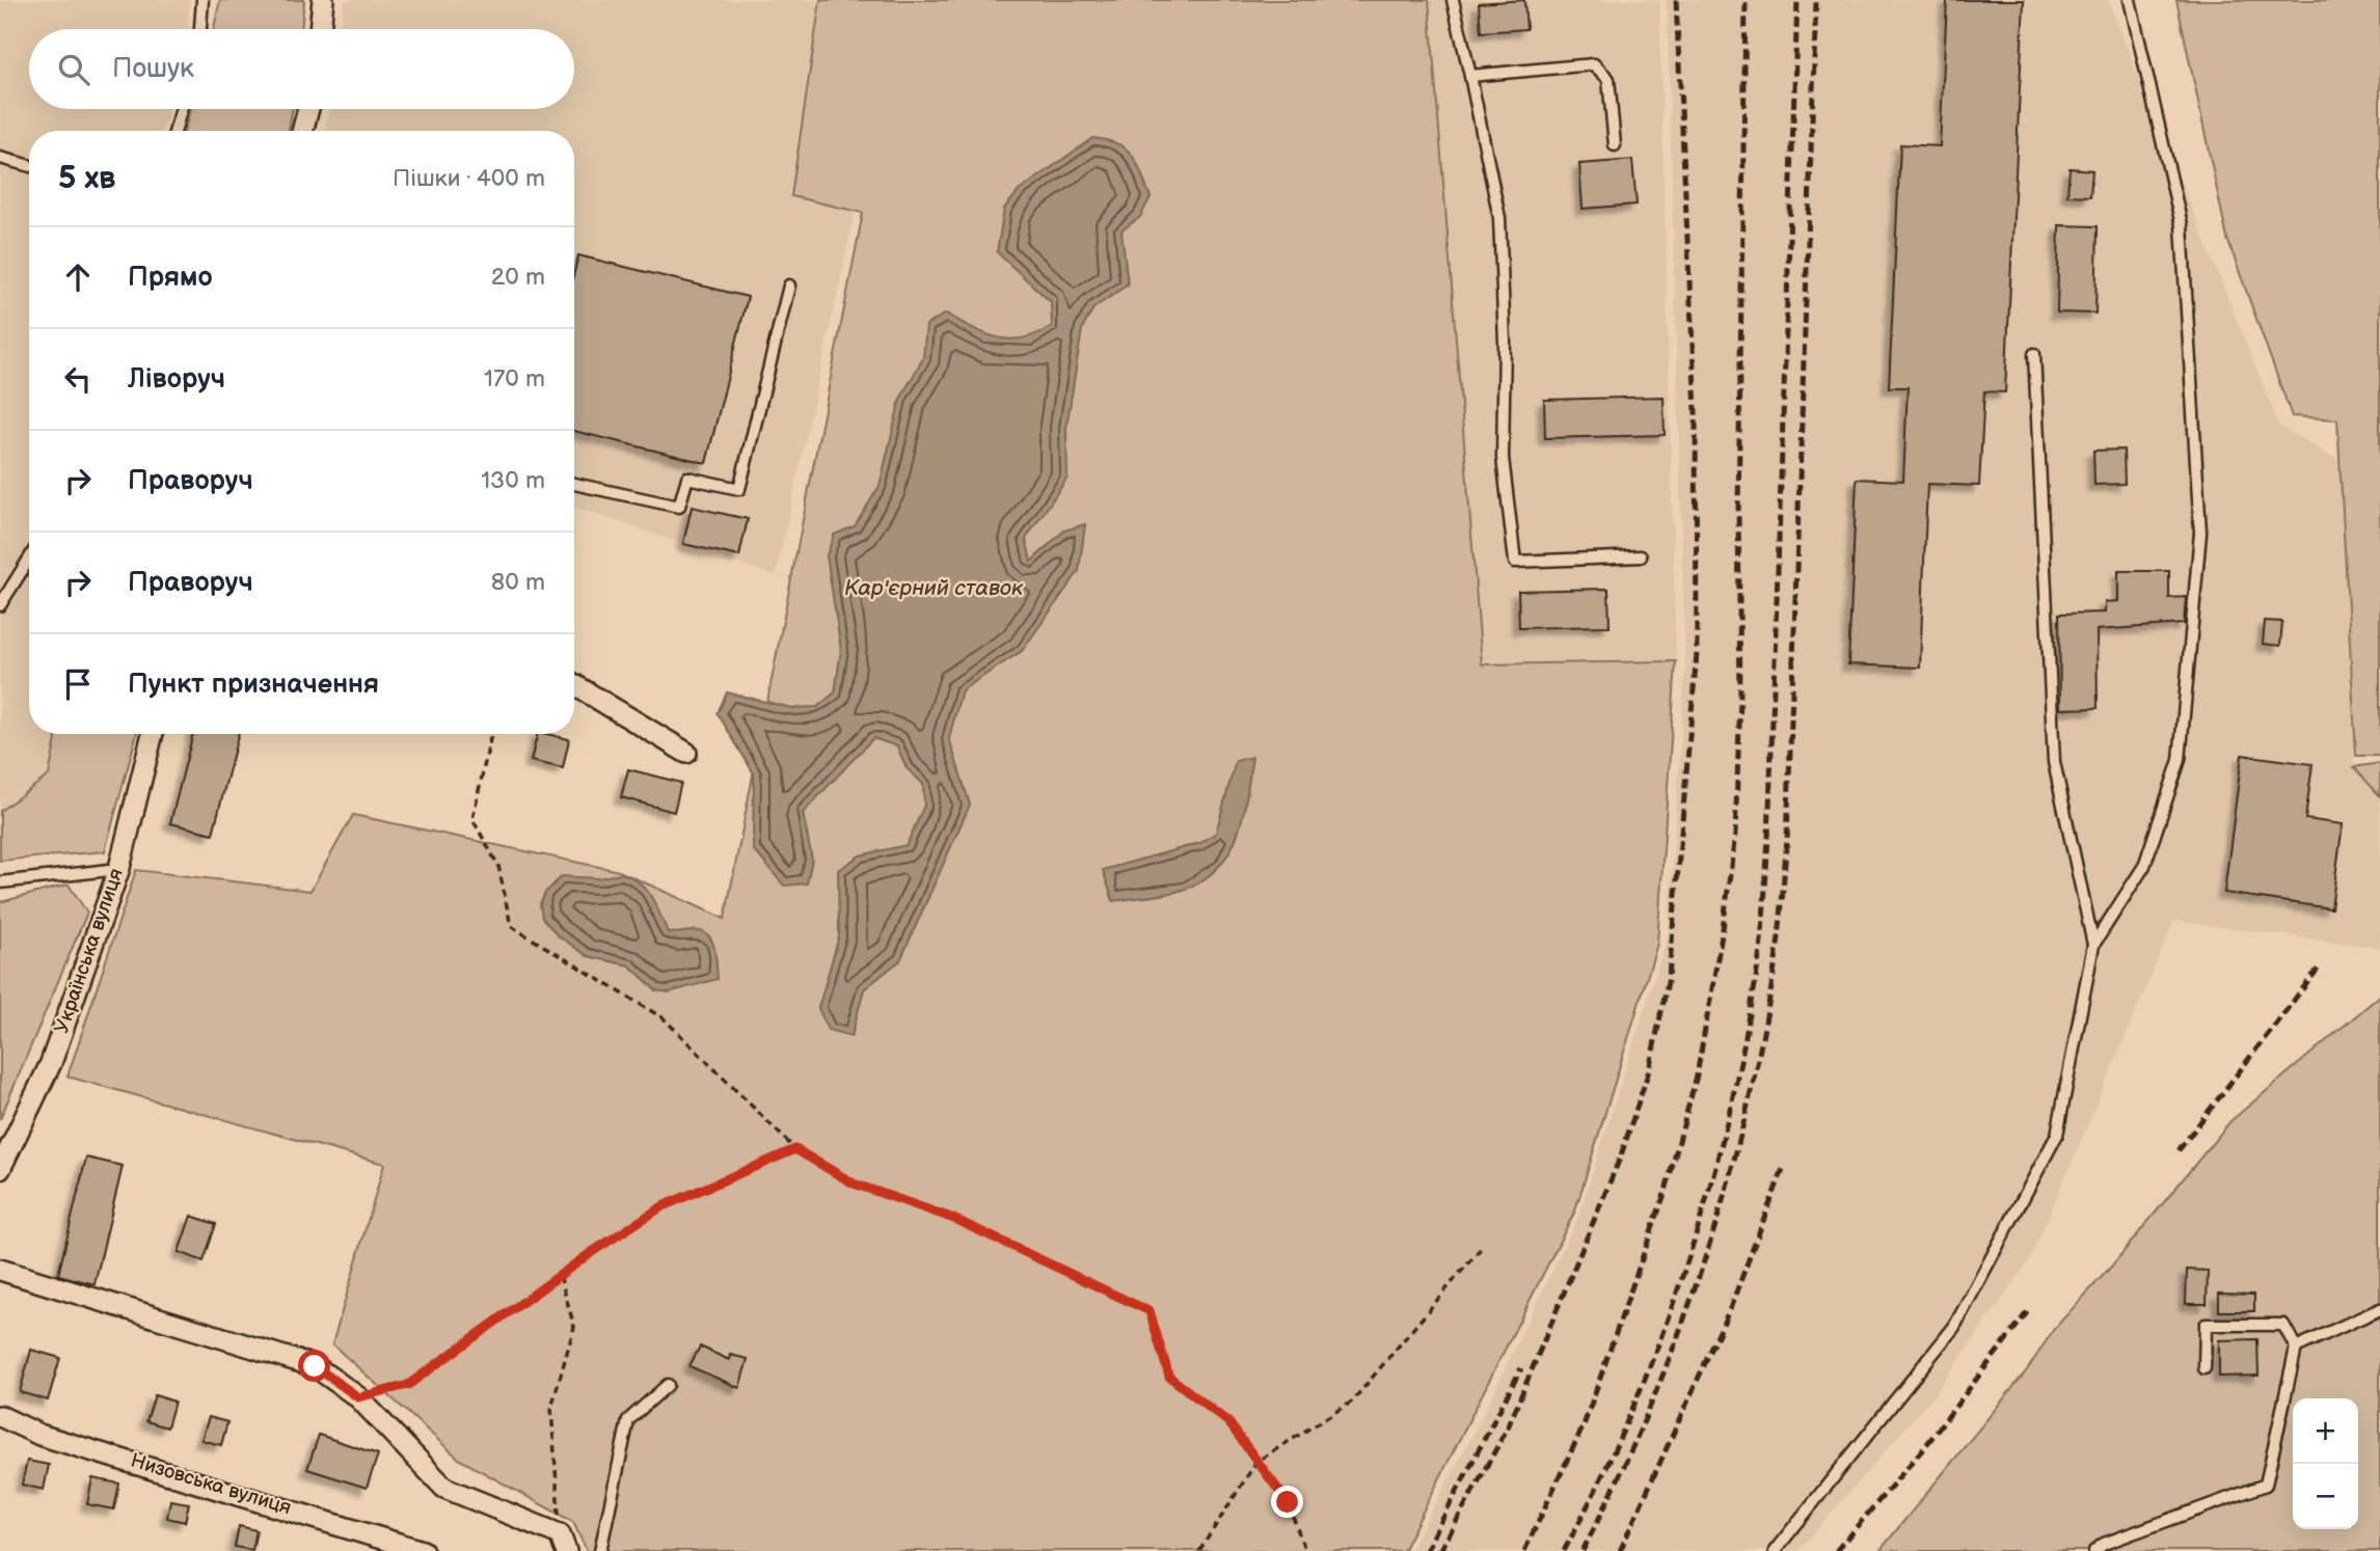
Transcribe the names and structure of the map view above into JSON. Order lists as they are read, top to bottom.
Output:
{
  "streets": {
    "street": ["Українська вулиця", "Низовська вулиця"]
  },
  "water": ["Кар'єрний ставок"],
  "page": {
    "search": "Пошук",
    "heading": ["5 хв", "Пішки · 400 m"],
    "list": [
      ["Прямо", "20 m"],
      ["Ліворуч", "170 m"],
      ["Праворуч", "130 m"],
      ["Праворуч", "80 m"],
      "Пункт призначення"
    ],
    "map_buttons": ["+", "−"]
  }
}
